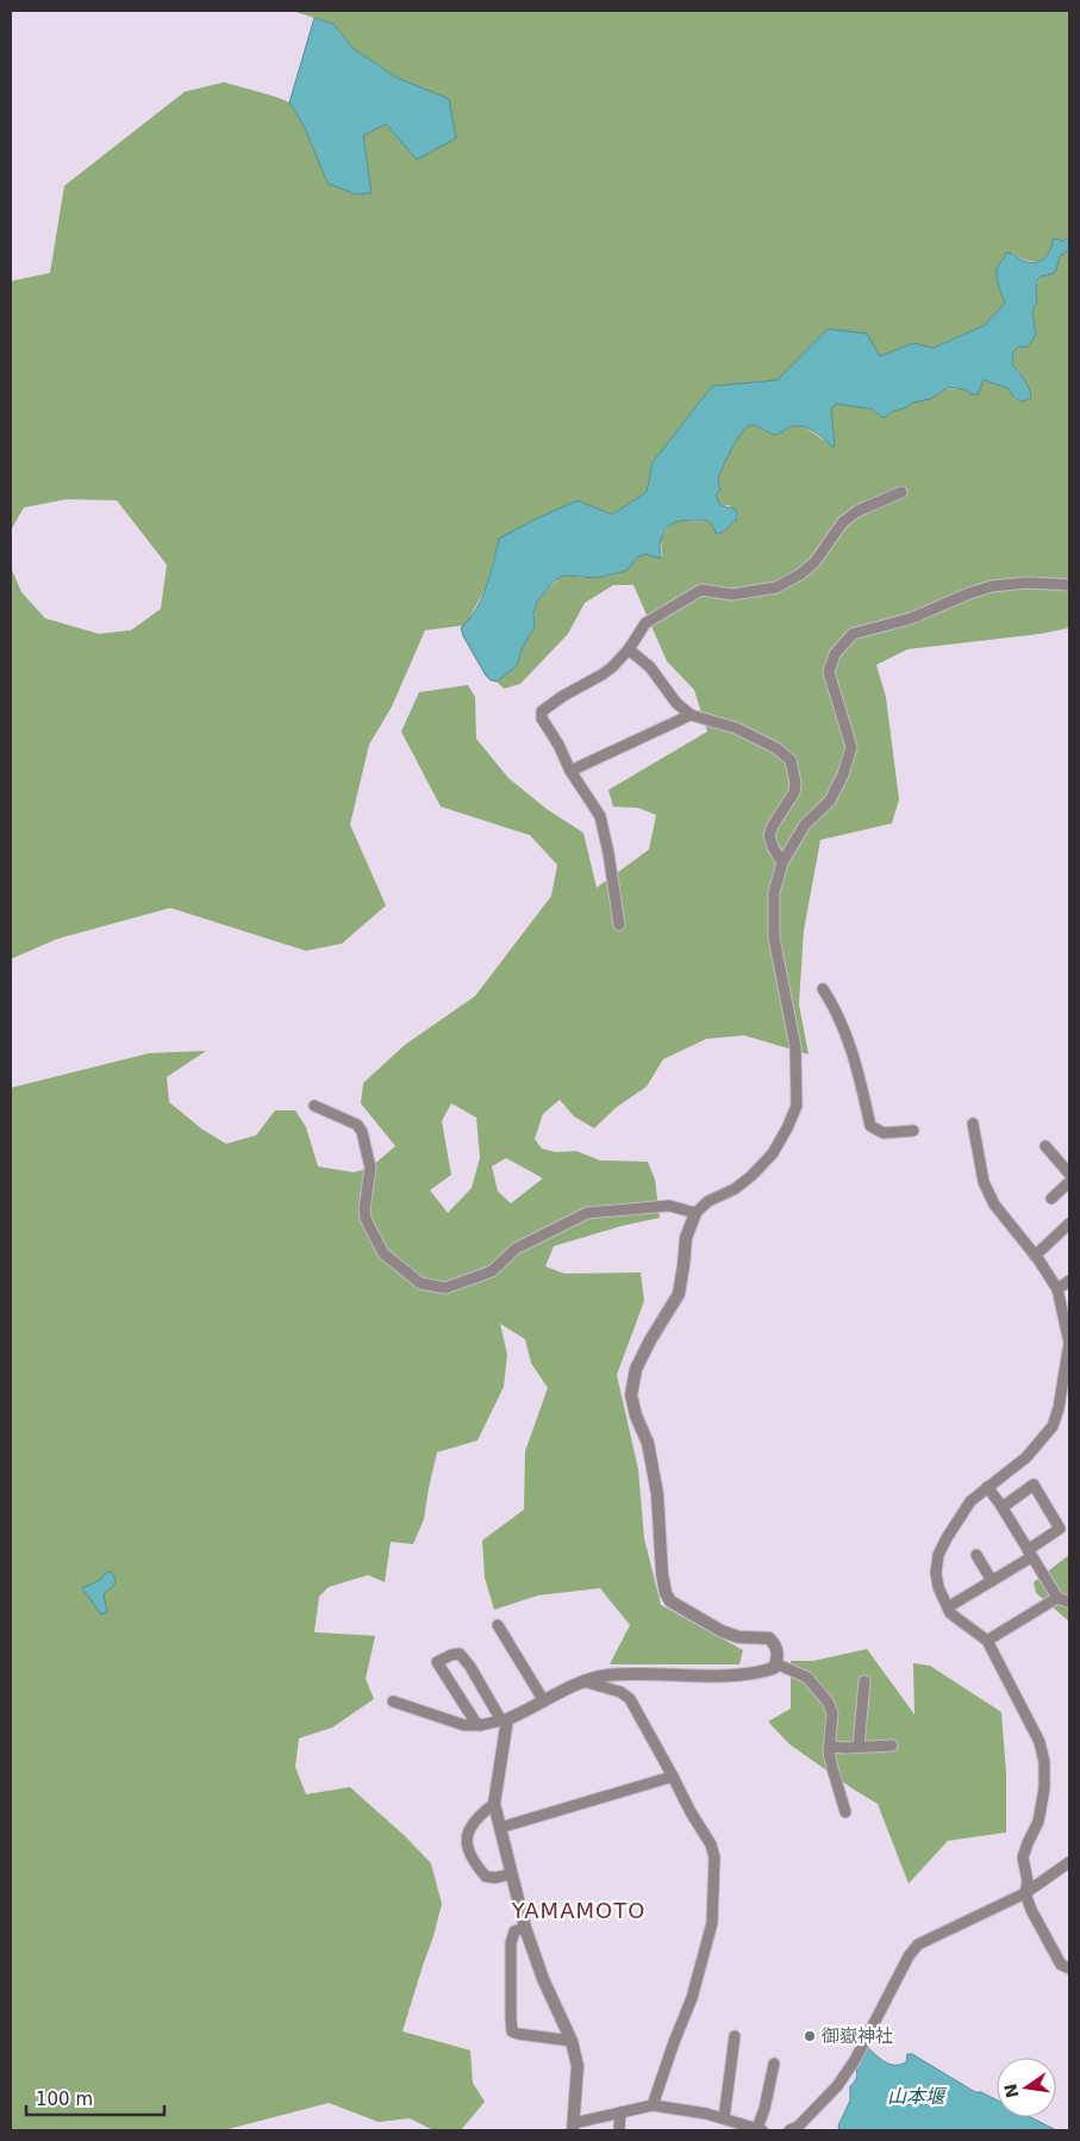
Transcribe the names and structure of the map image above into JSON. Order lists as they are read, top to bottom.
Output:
{
  "districts": ["YAMAMOTO"],
  "water": ["山本堰"],
  "places": ["御嶽神社"],
  "scale_bar": "100 m",
  "north": "left"
}
